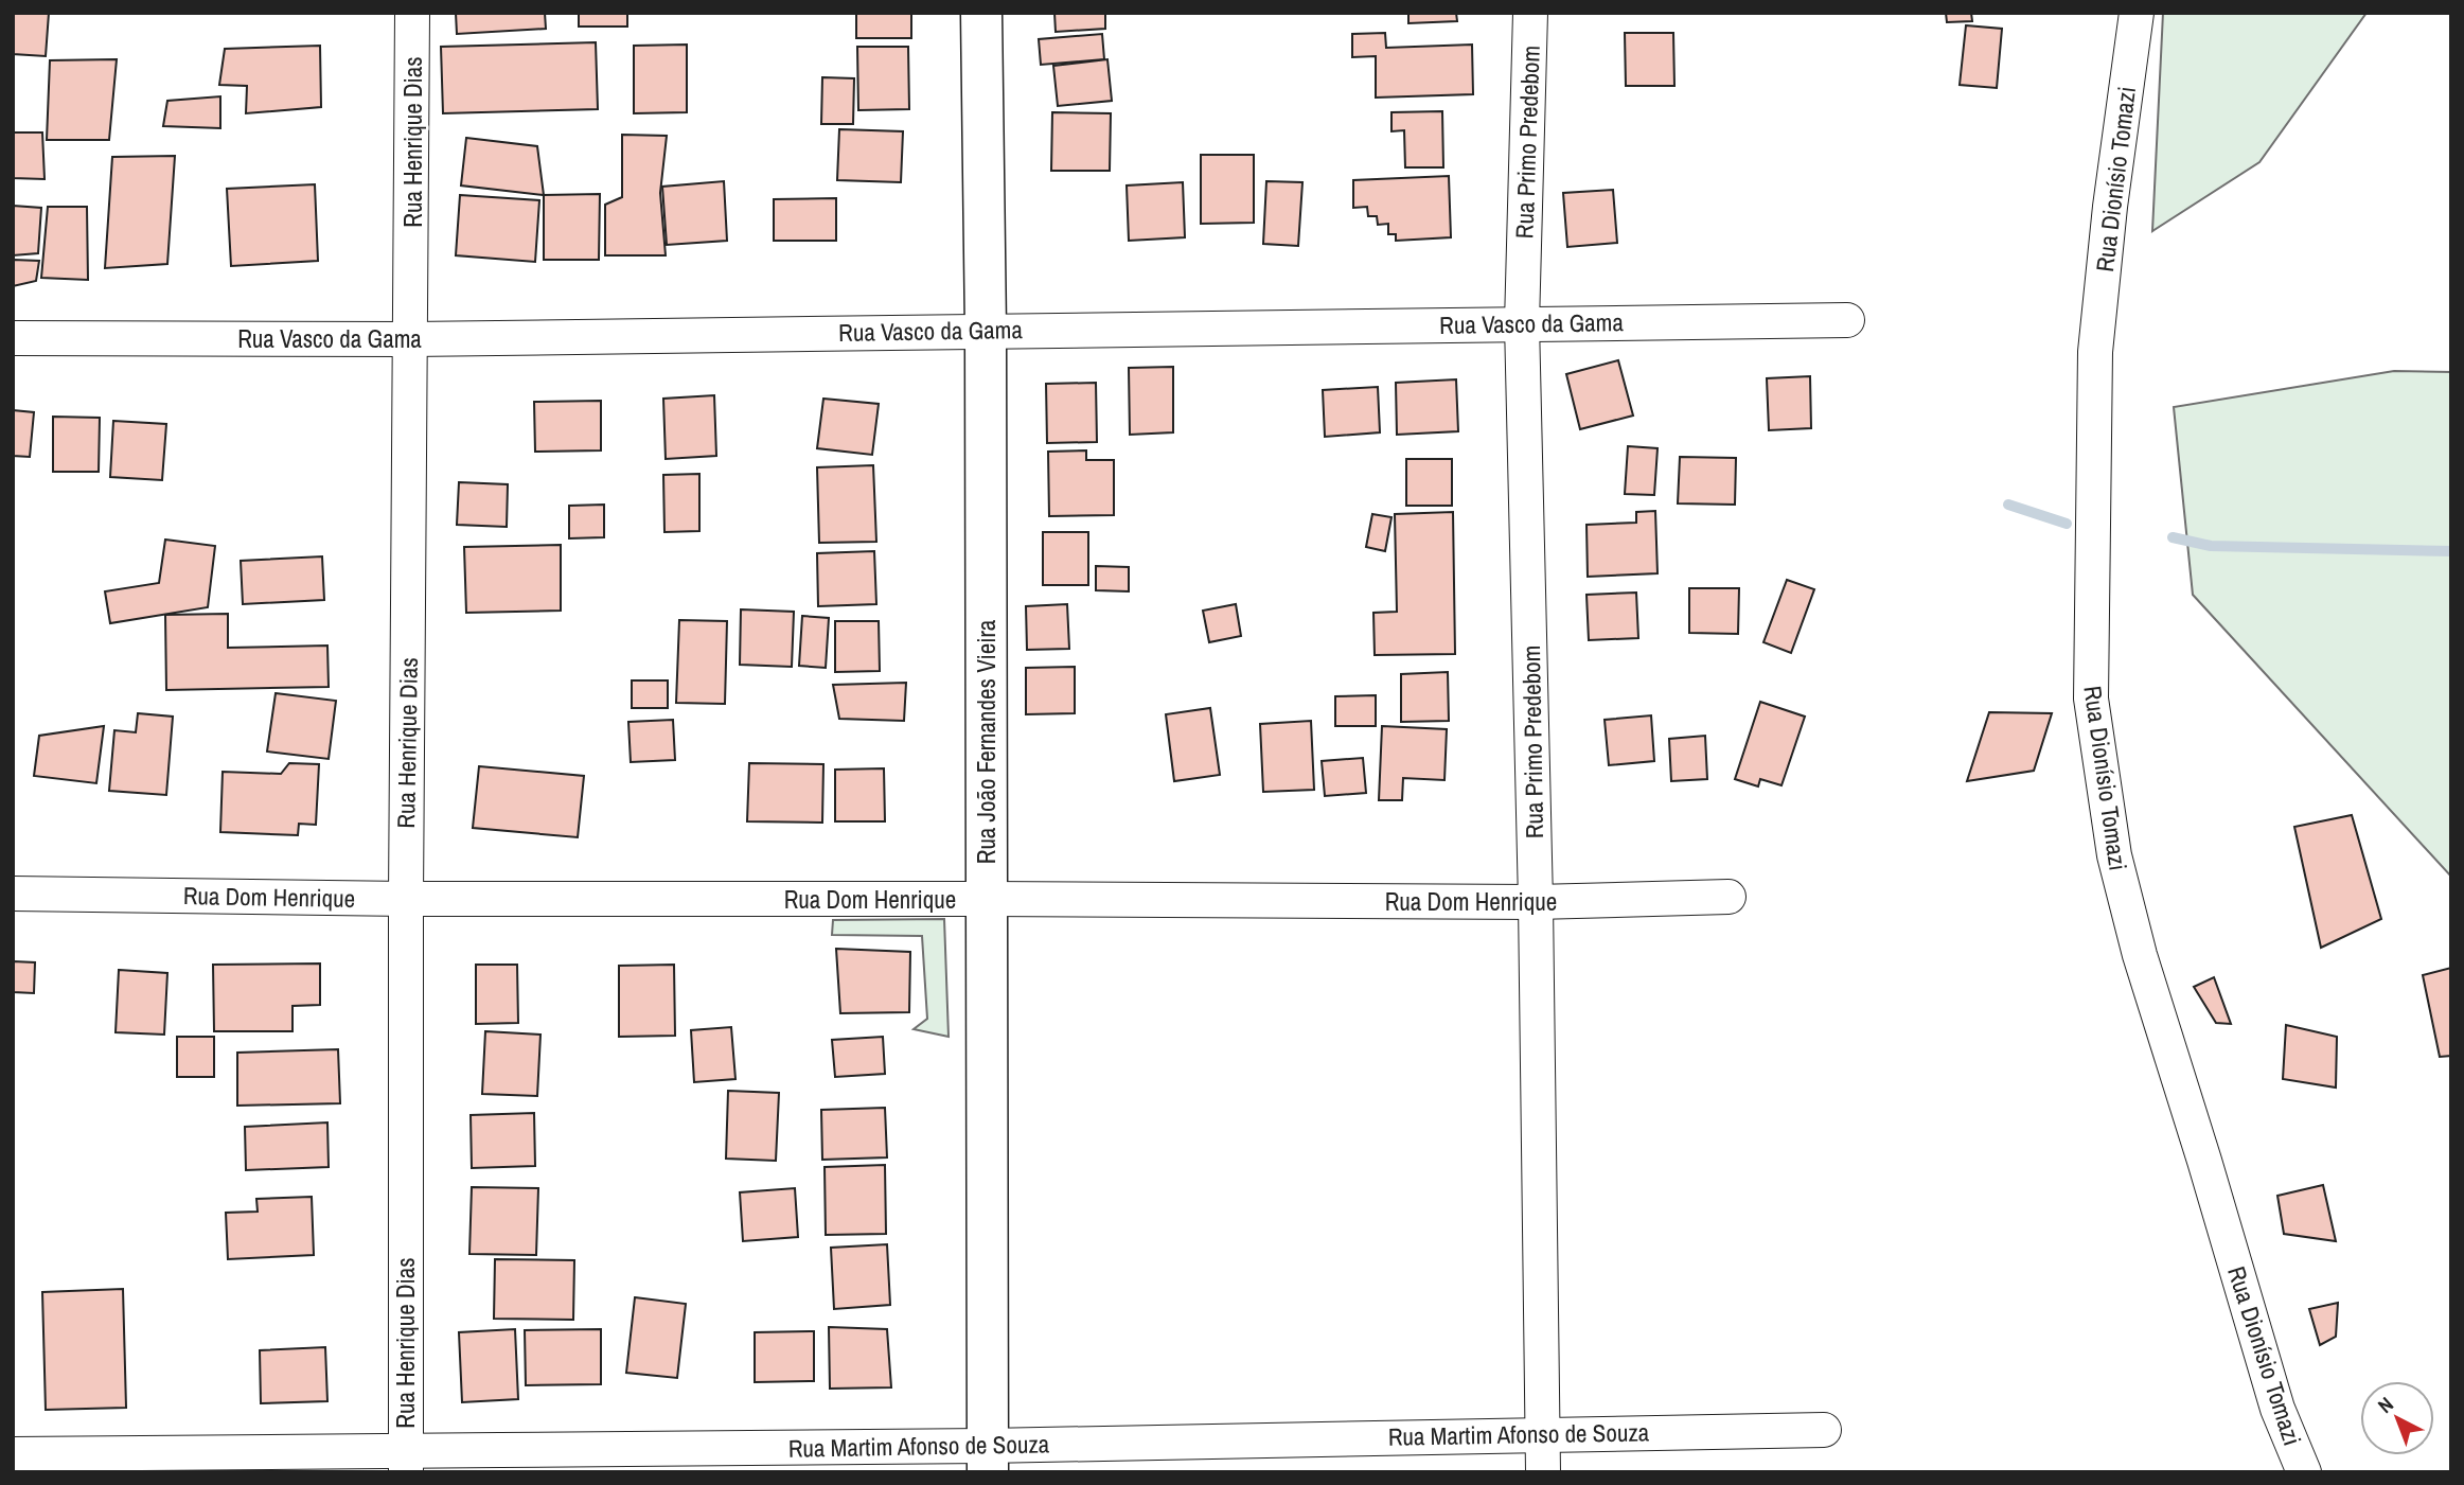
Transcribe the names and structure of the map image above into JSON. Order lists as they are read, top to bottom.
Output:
{
  "streets": {
    "street": [
      "Rua Henrique Dias",
      "Rua Primo Predebom",
      "Rua Dionísio Tomazi",
      "Rua Vasco da Gama",
      "Rua João Fernandes Vieira",
      "Rua Dom Henrique",
      "Rua Martim Afonso de Souza"
    ]
  },
  "crossings": [
    ["Rua Henrique Dias", "Rua Vasco da Gama"],
    ["Rua Henrique Dias", "Rua Dom Henrique"],
    ["Rua Henrique Dias", "Rua Martim Afonso de Souza"],
    ["Rua Primo Predebom", "Rua Vasco da Gama"],
    ["Rua Primo Predebom", "Rua Dom Henrique"],
    ["Rua Primo Predebom", "Rua Martim Afonso de Souza"],
    ["Rua Vasco da Gama", "Rua João Fernandes Vieira"],
    ["Rua João Fernandes Vieira", "Rua Dom Henrique"],
    ["Rua João Fernandes Vieira", "Rua Martim Afonso de Souza"]
  ],
  "north": "top left"
}
